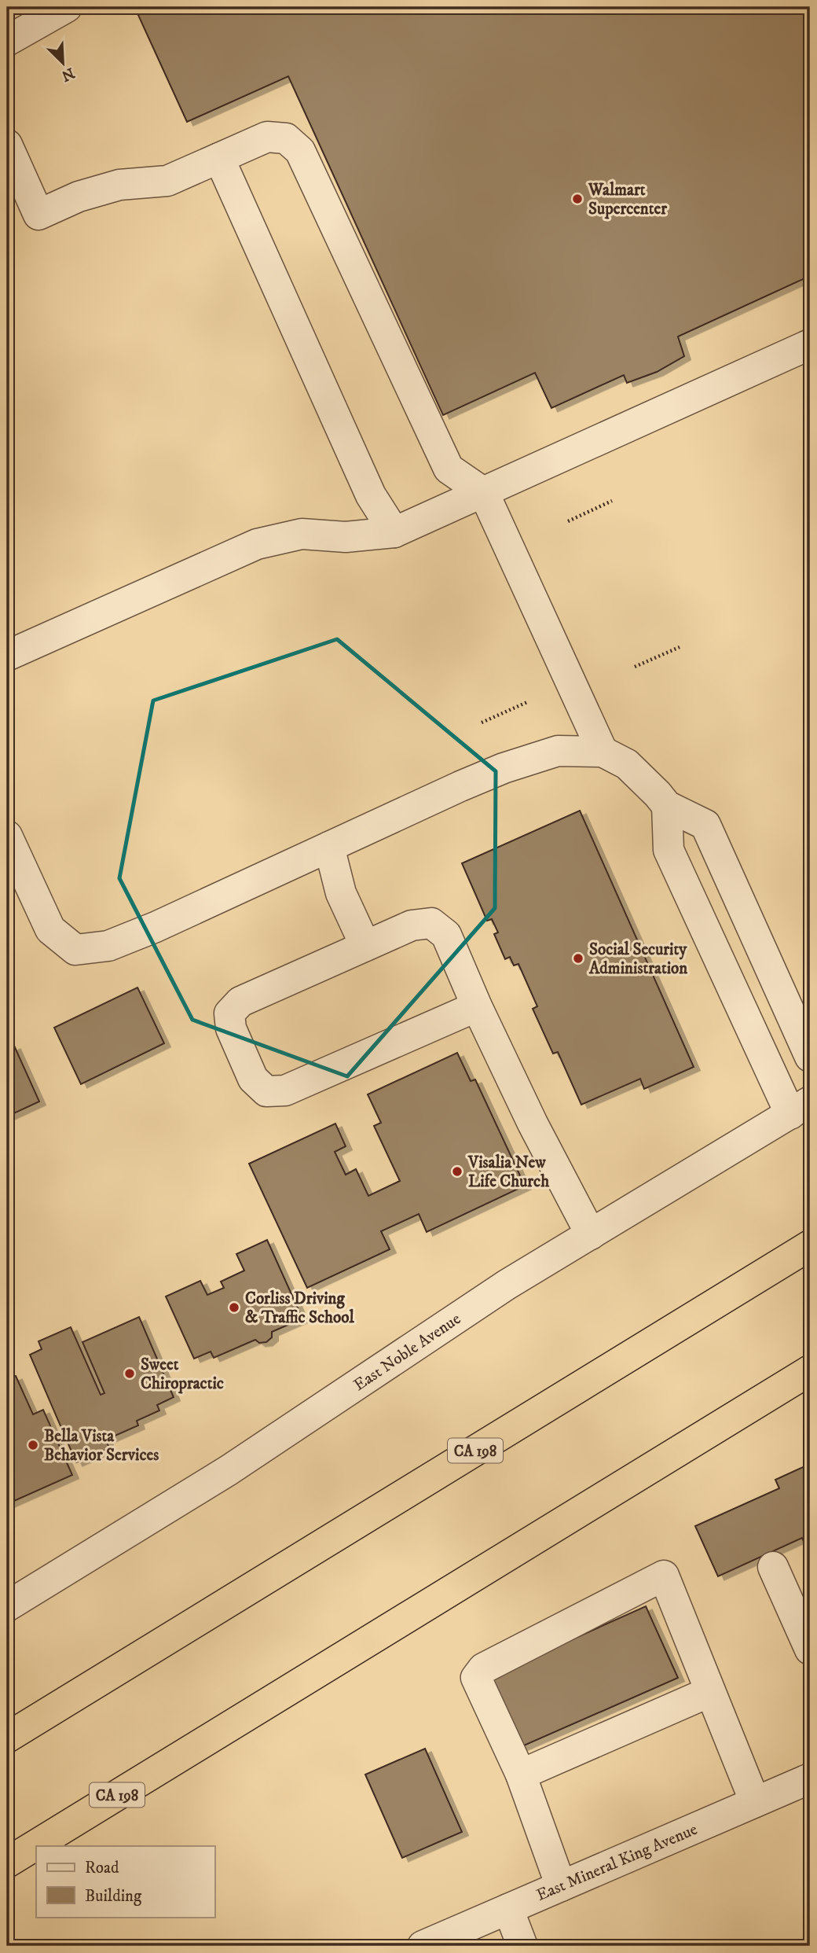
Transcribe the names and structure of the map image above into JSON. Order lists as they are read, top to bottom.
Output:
{
  "streets": {
    "highway": ["CA 198"],
    "street": ["East Noble Avenue", "East Mineral King Avenue"]
  },
  "places": [
    "Walmart Supercenter",
    "Social Security Administration",
    "Visalia New Life Church",
    "Corliss Driving & Traffic School",
    "Sweet Chiropractic",
    "Bella Vista Behavior Services"
  ],
  "legend": ["Road", "Building"],
  "north": "bottom right"
}
